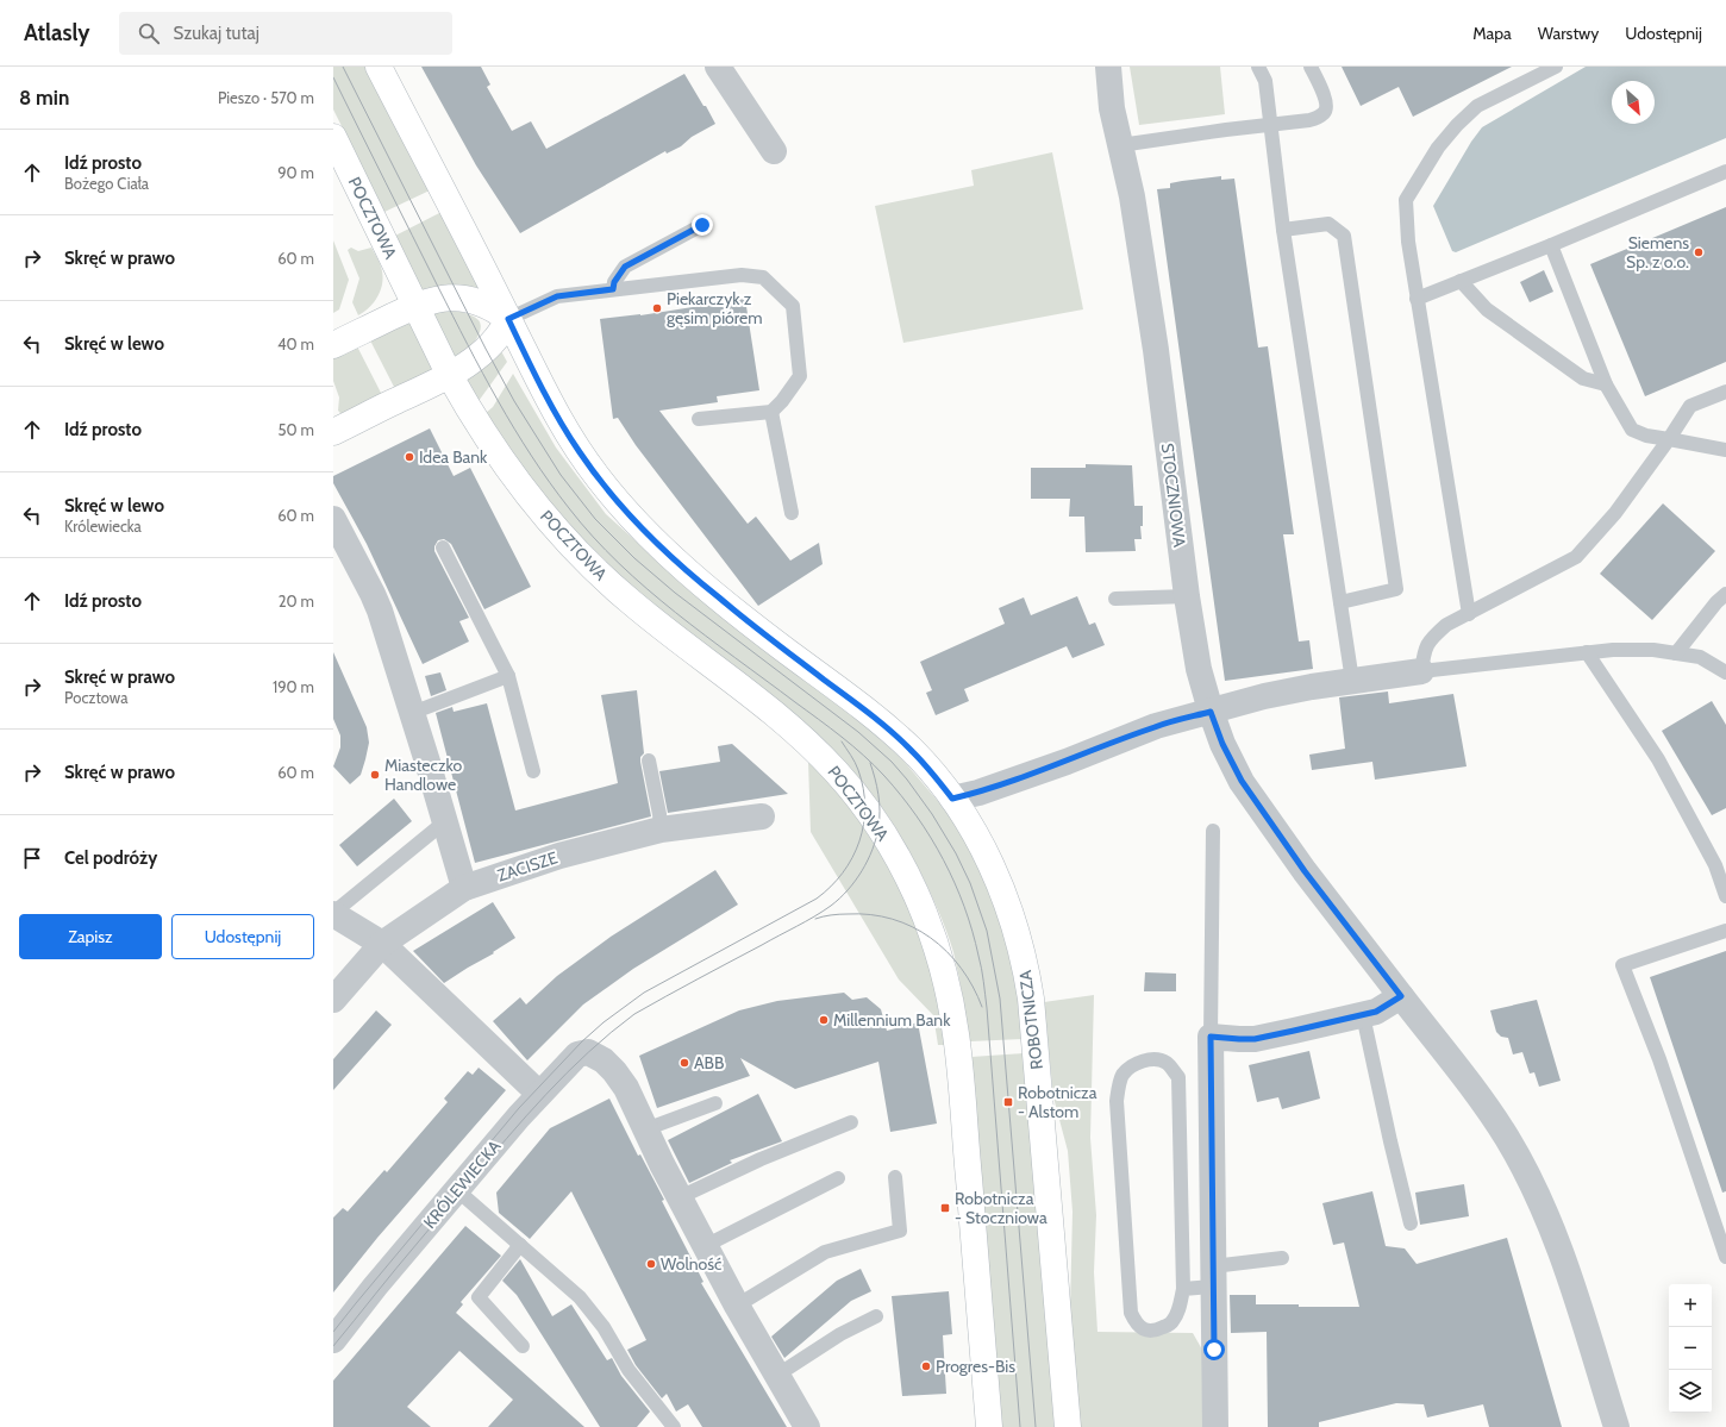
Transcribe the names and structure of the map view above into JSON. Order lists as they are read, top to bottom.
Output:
{
  "streets": {
    "main road": ["POCZTOWA", "ROBOTNICZA"],
    "street": ["STOCZNIOWA", "ZACISZE", "KRÓLEWIECKA"]
  },
  "places": {
    "other": [
      "Siemens Sp. z o.o.",
      "Piekarczyk z gęsim piórem",
      "Idea Bank",
      "Miasteczko Handlowe",
      "Millennium Bank",
      "ABB",
      "Wolność",
      "Progres-Bis"
    ],
    "transit": ["Robotnicza - Alstom", "Robotnicza - Stoczniowa"]
  },
  "north": "bottom right",
  "page": {
    "header": "Atlasly",
    "search": "Szukaj tutaj",
    "nav": ["Mapa", "Warstwy", "Udostępnij"],
    "heading": ["8 min", "Pieszo · 570 m"],
    "list": [
      ["Idź prosto", "Bożego Ciała", "90 m"],
      ["Skręć w prawo", "60 m"],
      ["Skręć w lewo", "40 m"],
      ["Idź prosto", "50 m"],
      ["Skręć w lewo", "Królewiecka", "60 m"],
      ["Idź prosto", "20 m"],
      ["Skręć w prawo", "Pocztowa", "190 m"],
      ["Skręć w prawo", "60 m"],
      "Cel podróży"
    ],
    "buttons": ["Zapisz", "Udostępnij"],
    "map_buttons": ["+", "−"]
  }
}
